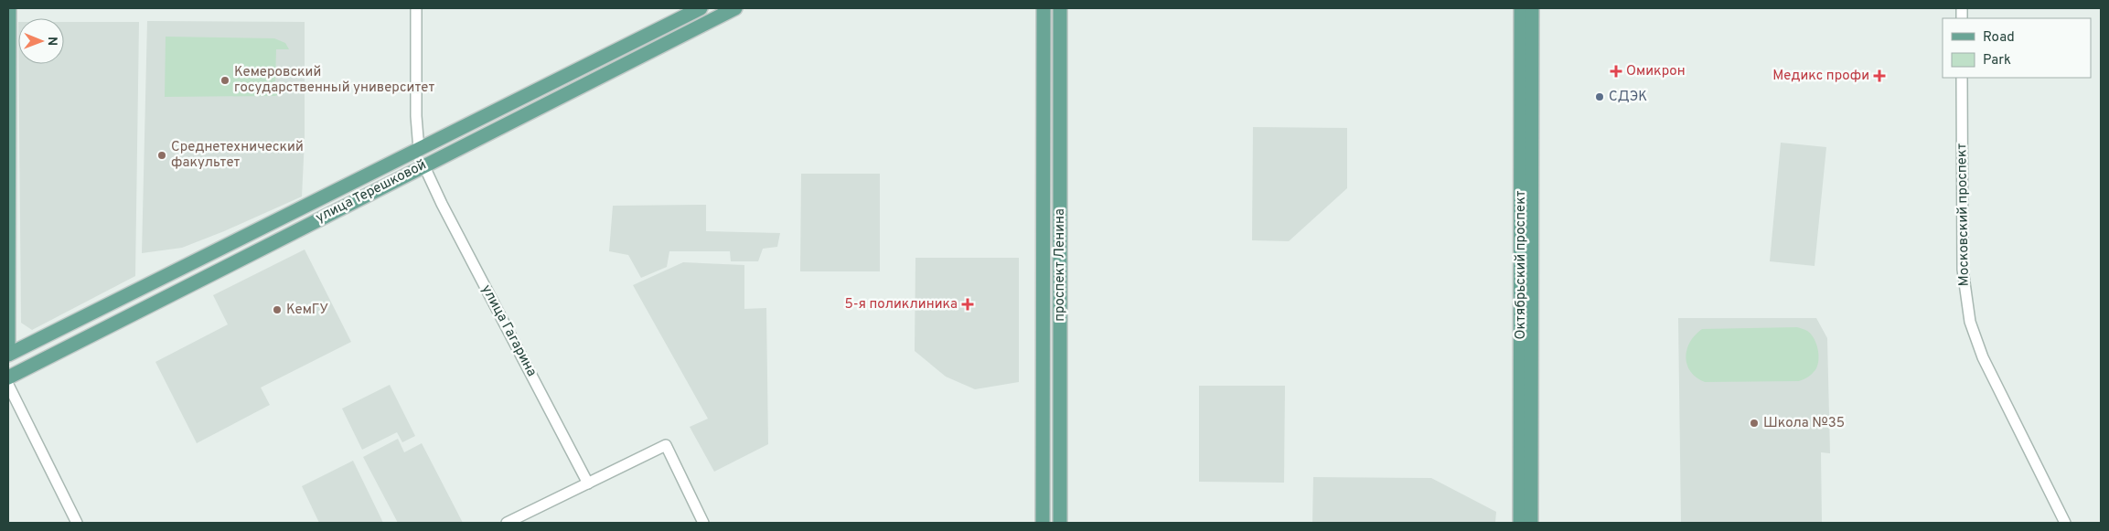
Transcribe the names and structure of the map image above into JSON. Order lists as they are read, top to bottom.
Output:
{
  "streets": {
    "main road": [
      "улица Терешковой",
      "проспект Ленина",
      "Октябрьский проспект",
      "улица Гагарина"
    ],
    "street": ["Московский проспект"]
  },
  "crossings": [
    ["улица Терешковой", "улица Гагарина"]
  ],
  "places": {
    "health": ["Омикрон", "Медикс профи", "5-я поликлиника"],
    "other": [
      "Кемеровский государственный университет",
      "СДЭК",
      "Среднетехнический факультет",
      "КемГУ",
      "Школа №35"
    ]
  },
  "legend": ["Road", "Park"],
  "north": "right"
}
